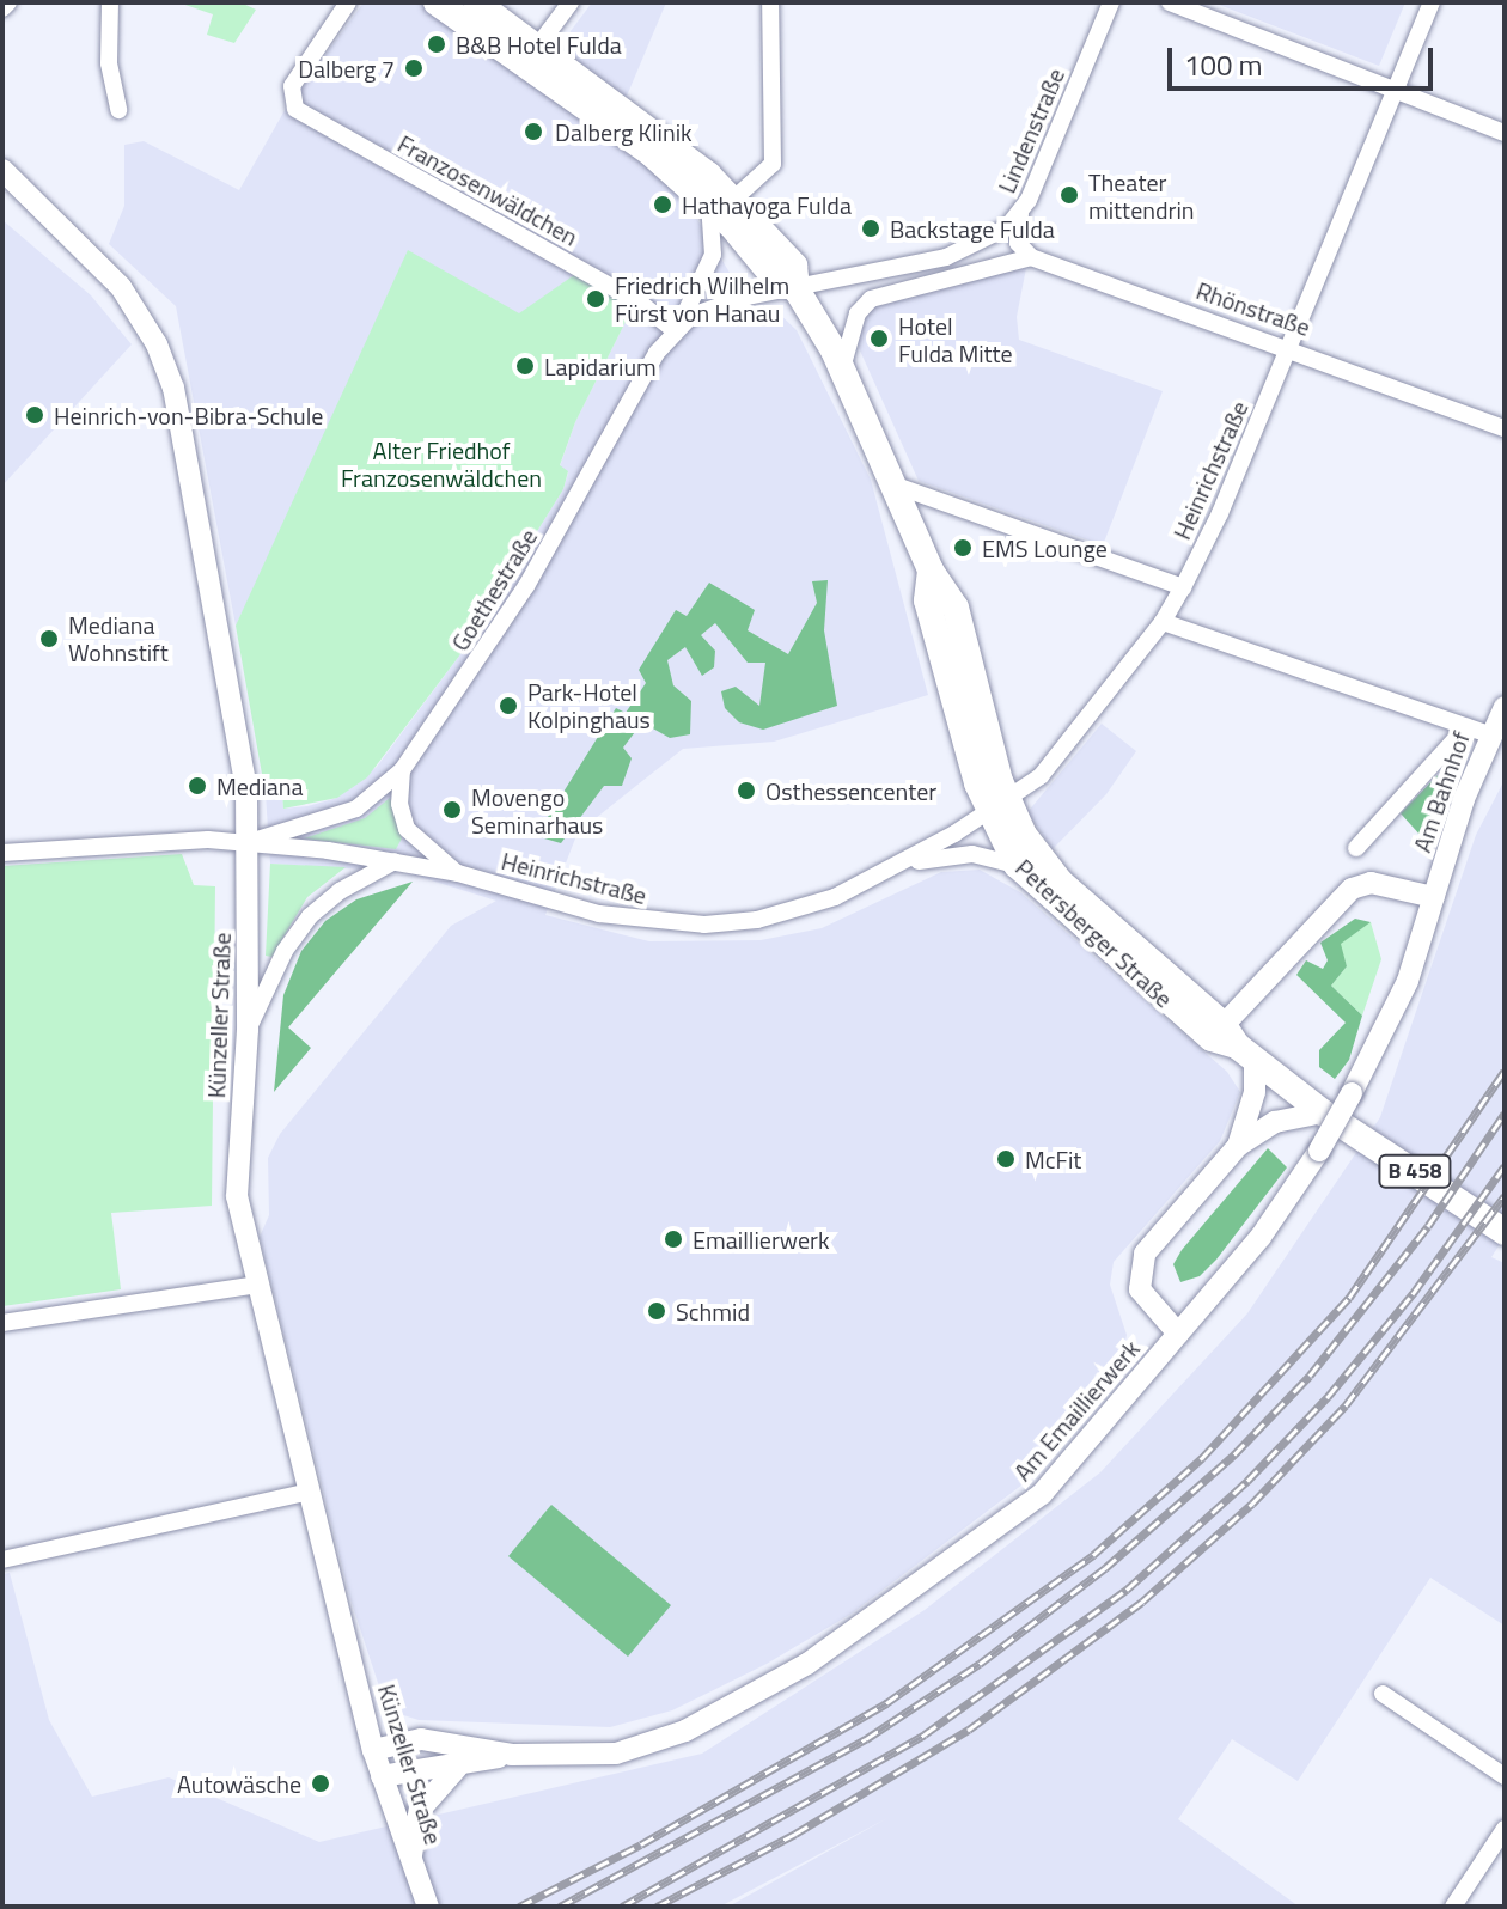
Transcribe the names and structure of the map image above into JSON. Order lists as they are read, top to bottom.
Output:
{
  "streets": {
    "main road": [
      "Am Bahnhof",
      "Petersberger Straße",
      "Künzeller Straße",
      "B 458",
      "Am Emaillierwerk"
    ],
    "street": [
      "Lindenstraße",
      "Franzosenwäldchen",
      "Rhönstraße",
      "Heinrichstraße",
      "Goethestraße"
    ]
  },
  "crossings": [
    ["Lindenstraße", "Goethestraße"],
    ["Lindenstraße", "Petersberger Straße"],
    ["Lindenstraße", "B 458"],
    ["Franzosenwäldchen", "Goethestraße"],
    ["Rhönstraße", "Heinrichstraße"],
    ["Heinrichstraße", "Goethestraße"],
    ["Heinrichstraße", "Petersberger Straße"],
    ["Heinrichstraße", "Künzeller Straße"],
    ["Goethestraße", "Petersberger Straße"],
    ["Goethestraße", "Künzeller Straße"],
    ["Goethestraße", "B 458"],
    ["Am Bahnhof", "Am Emaillierwerk"],
    ["Petersberger Straße", "B 458"],
    ["Künzeller Straße", "Am Emaillierwerk"]
  ],
  "parks": ["Alter Friedhof Franzosenwäldchen"],
  "places": [
    "B&B Hotel Fulda",
    "Dalberg 7",
    "Dalberg Klinik",
    "Theater mittendrin",
    "Hathayoga Fulda",
    "Backstage Fulda",
    "Friedrich Wilhelm Fürst von Hanau",
    "Hotel Fulda Mitte",
    "Lapidarium",
    "Heinrich-von-Bibra-Schule",
    "EMS Lounge",
    "Mediana Wohnstift",
    "Park-Hotel Kolpinghaus",
    "Mediana",
    "Osthessencenter",
    "Movengo Seminarhaus",
    "McFit",
    "Emaillierwerk",
    "Schmid",
    "Autowäsche"
  ],
  "scale_bar": "100 m"
}
